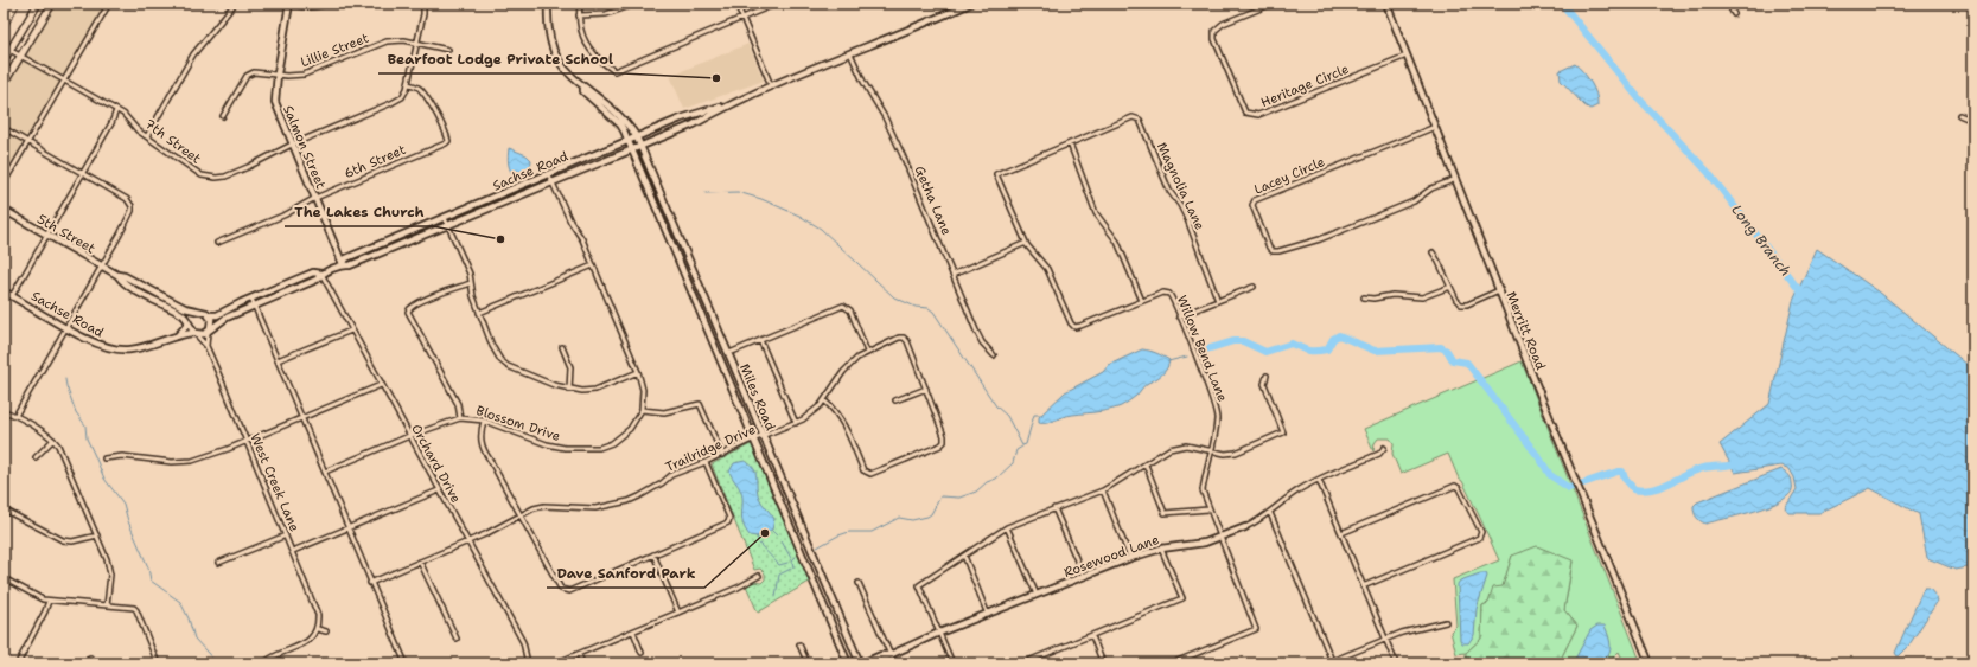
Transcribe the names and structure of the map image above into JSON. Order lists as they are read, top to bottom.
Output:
{
  "streets": {
    "main road": [
      "Salmon Street",
      "Sachse Road",
      "5th Street",
      "Merritt Road",
      "Miles Road",
      "Rosewood Lane"
    ],
    "street": [
      "Lillie Street",
      "Heritage Circle",
      "7th Street",
      "6th Street",
      "Lacey Circle",
      "Magnolia Lane",
      "Getha Lane",
      "Willow Bend Lane",
      "Blossom Drive",
      "Trailridge Drive",
      "Orchard Drive",
      "West Creek Lane"
    ]
  },
  "crossings": [
    ["Lillie Street", "7th Street"],
    ["Lillie Street", "Salmon Street"],
    ["Heritage Circle", "Merritt Road"],
    ["7th Street", "Salmon Street"],
    ["7th Street", "6th Street"],
    ["Salmon Street", "6th Street"],
    ["Salmon Street", "Sachse Road"],
    ["Sachse Road", "Getha Lane"],
    ["Sachse Road", "5th Street"],
    ["Sachse Road", "Miles Road"],
    ["Sachse Road", "Orchard Drive"],
    ["Sachse Road", "West Creek Lane"],
    ["Lacey Circle", "Merritt Road"],
    ["Magnolia Lane", "Willow Bend Lane"],
    ["5th Street", "West Creek Lane"],
    ["Willow Bend Lane", "Rosewood Lane"],
    ["Miles Road", "Trailridge Drive"],
    ["Miles Road", "Rosewood Lane"],
    ["Blossom Drive", "Orchard Drive"],
    ["Trailridge Drive", "Orchard Drive"]
  ],
  "water": ["Long Branch"],
  "places": ["Bearfoot Lodge Private School", "The Lakes Church", "Dave Sanford Park"]
}
